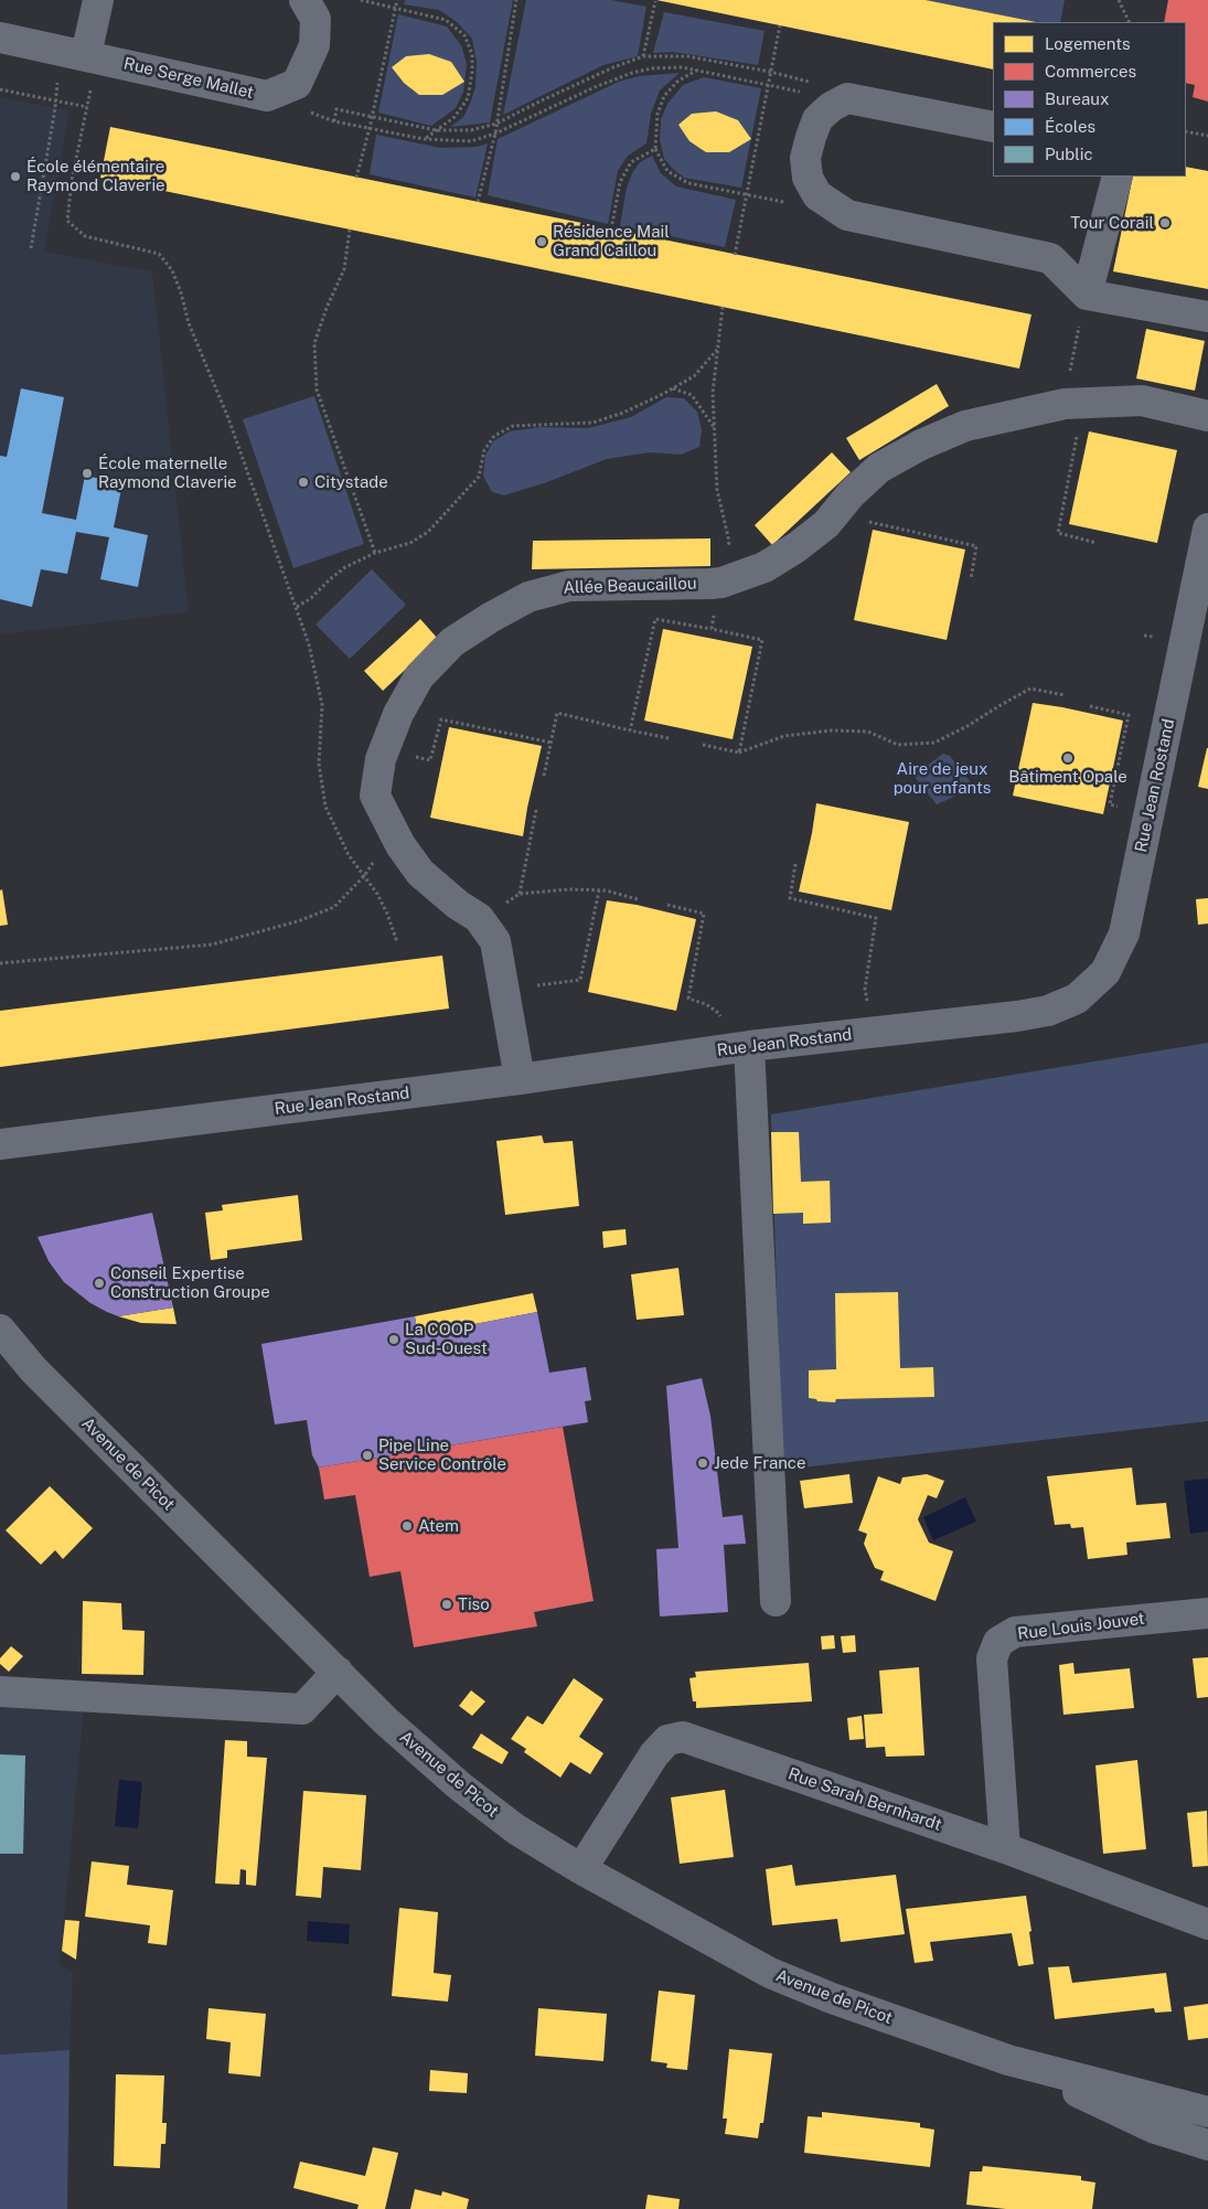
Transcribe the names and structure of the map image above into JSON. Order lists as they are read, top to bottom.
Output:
{
  "streets": {
    "street": [
      "Rue Serge Mallet",
      "Allée Beaucaillou",
      "Rue Jean Rostand",
      "Avenue de Picot",
      "Rue Louis Jouvet",
      "Rue Sarah Bernhardt"
    ]
  },
  "crossings": [
    ["Allée Beaucaillou", "Rue Jean Rostand"],
    ["Avenue de Picot", "Rue Sarah Bernhardt"],
    ["Rue Louis Jouvet", "Rue Sarah Bernhardt"]
  ],
  "parks": ["Aire de jeux pour enfants"],
  "places": [
    "École élémentaire Raymond Claverie",
    "Tour Corail",
    "Résidence Mail Grand Caillou",
    "École maternelle Raymond Claverie",
    "Citystade",
    "Bâtiment Opale",
    "Conseil Expertise Construction Groupe",
    "La COOP Sud-Ouest",
    "Pipe Line Service Contrôle",
    "Jede France",
    "Atem",
    "Tiso"
  ],
  "legend": [
    "Logements",
    "Commerces",
    "Bureaux",
    "Écoles",
    "Public"
  ]
}
